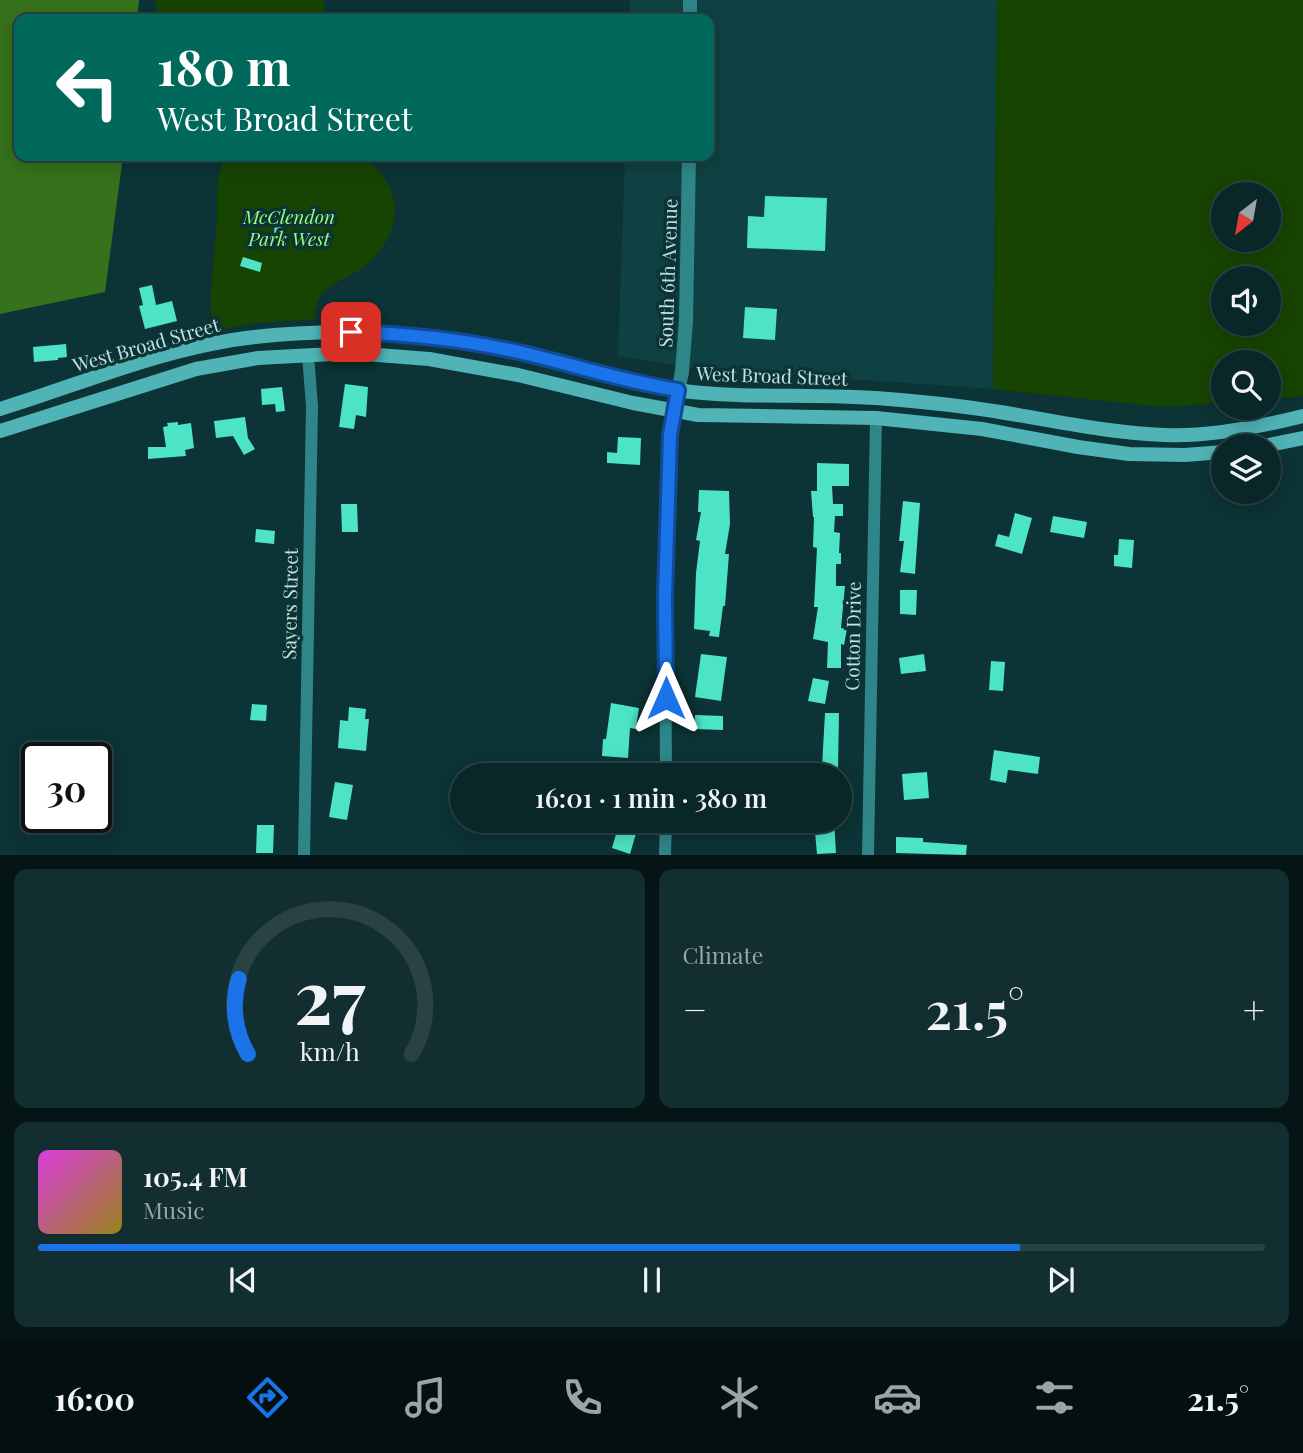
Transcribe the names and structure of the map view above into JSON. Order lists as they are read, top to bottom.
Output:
{
  "streets": {
    "main road": ["West Broad Street"],
    "street": ["South 6th Avenue", "Sayers Street", "Cotton Drive"]
  },
  "crossings": [
    ["South 6th Avenue", "West Broad Street"],
    ["West Broad Street", "Sayers Street"],
    ["West Broad Street", "Cotton Drive"]
  ],
  "parks": ["McClendon Park West"],
  "north": "bottom left",
  "page": {
    "turn": ["180 m", "West Broad Street"],
    "limit": "30",
    "trip": "16:01 · 1 min · 380 m",
    "tile": "Climate",
    "heat": ["−", "21.5°", "+"],
    "song": ["105.4 FM", "Music"],
    "tabs": ["16:00", "21.5°"],
    "gauge": ["27", "km/h"]
  }
}
